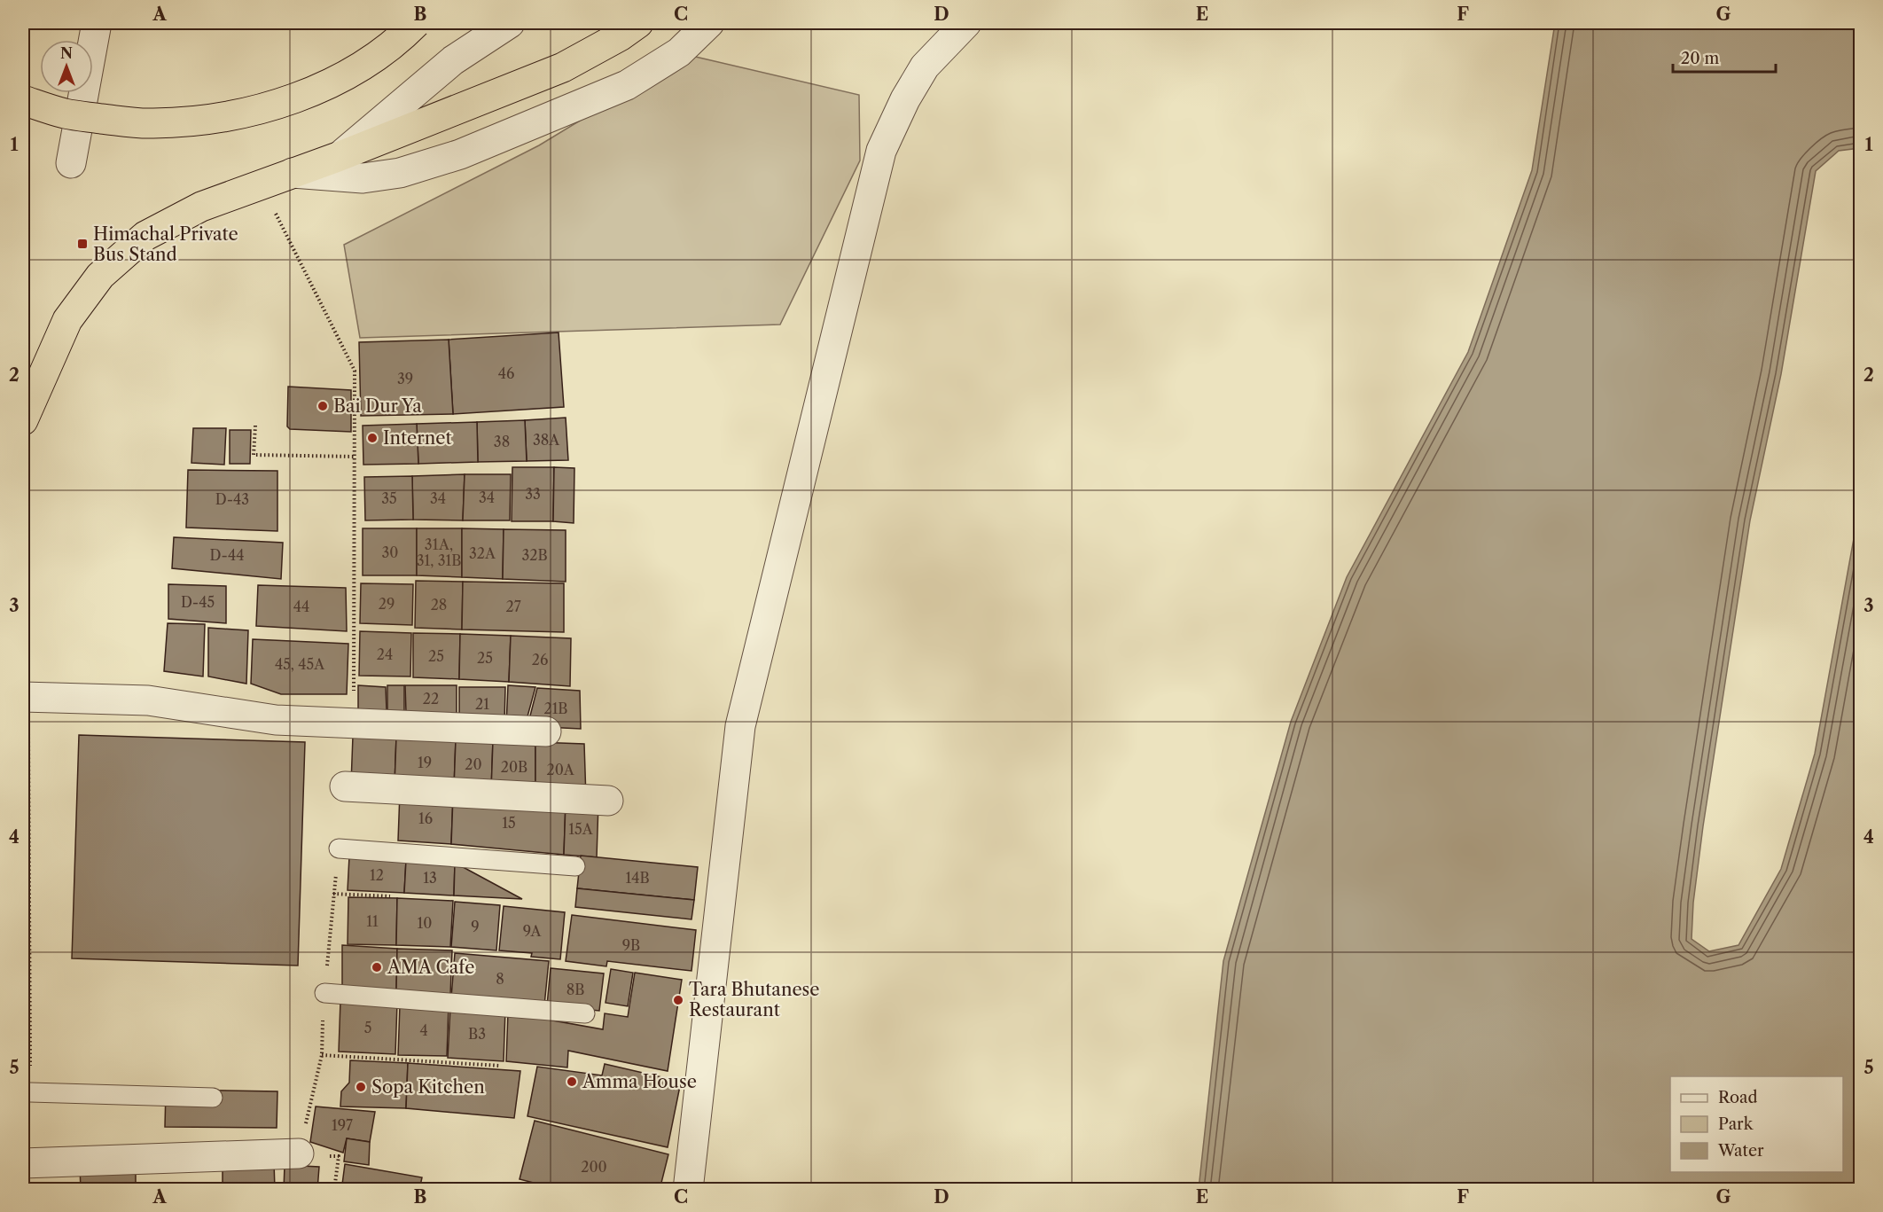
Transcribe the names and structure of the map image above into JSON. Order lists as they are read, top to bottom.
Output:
{
  "places": {
    "transit": ["Himachal Private Bus Stand"],
    "other": [
      "Bai Dur Ya",
      "Internet",
      "AMA Cafe",
      "Tara Bhutanese Restaurant",
      "Amma House",
      "Sopa Kitchen"
    ]
  },
  "house_numbers": [
    "46",
    "39",
    "38A",
    "38",
    "33",
    "34",
    "35",
    "34",
    "D-43",
    "31A, 31, 31B",
    "30",
    "32A",
    "D-44",
    "32B",
    "D-45",
    "29",
    "28",
    "44",
    "27",
    "24",
    "25",
    "25",
    "26",
    "45, 45A",
    "22",
    "21",
    "21B",
    "19",
    "20",
    "20B",
    "20A",
    "16",
    "15",
    "15A",
    "12",
    "13",
    "14B",
    "11",
    "10",
    "9",
    "9A",
    "9B",
    "8",
    "8B",
    "5",
    "4",
    "B3",
    "197",
    "200"
  ],
  "legend": ["Road", "Park", "Water"],
  "scale_bar": "20 m",
  "north": "top",
  "grid": {
    "columns": [
      "A",
      "B",
      "C",
      "D",
      "E",
      "F",
      "G"
    ],
    "rows": [
      "1",
      "2",
      "3",
      "4",
      "5"
    ]
  }
}
